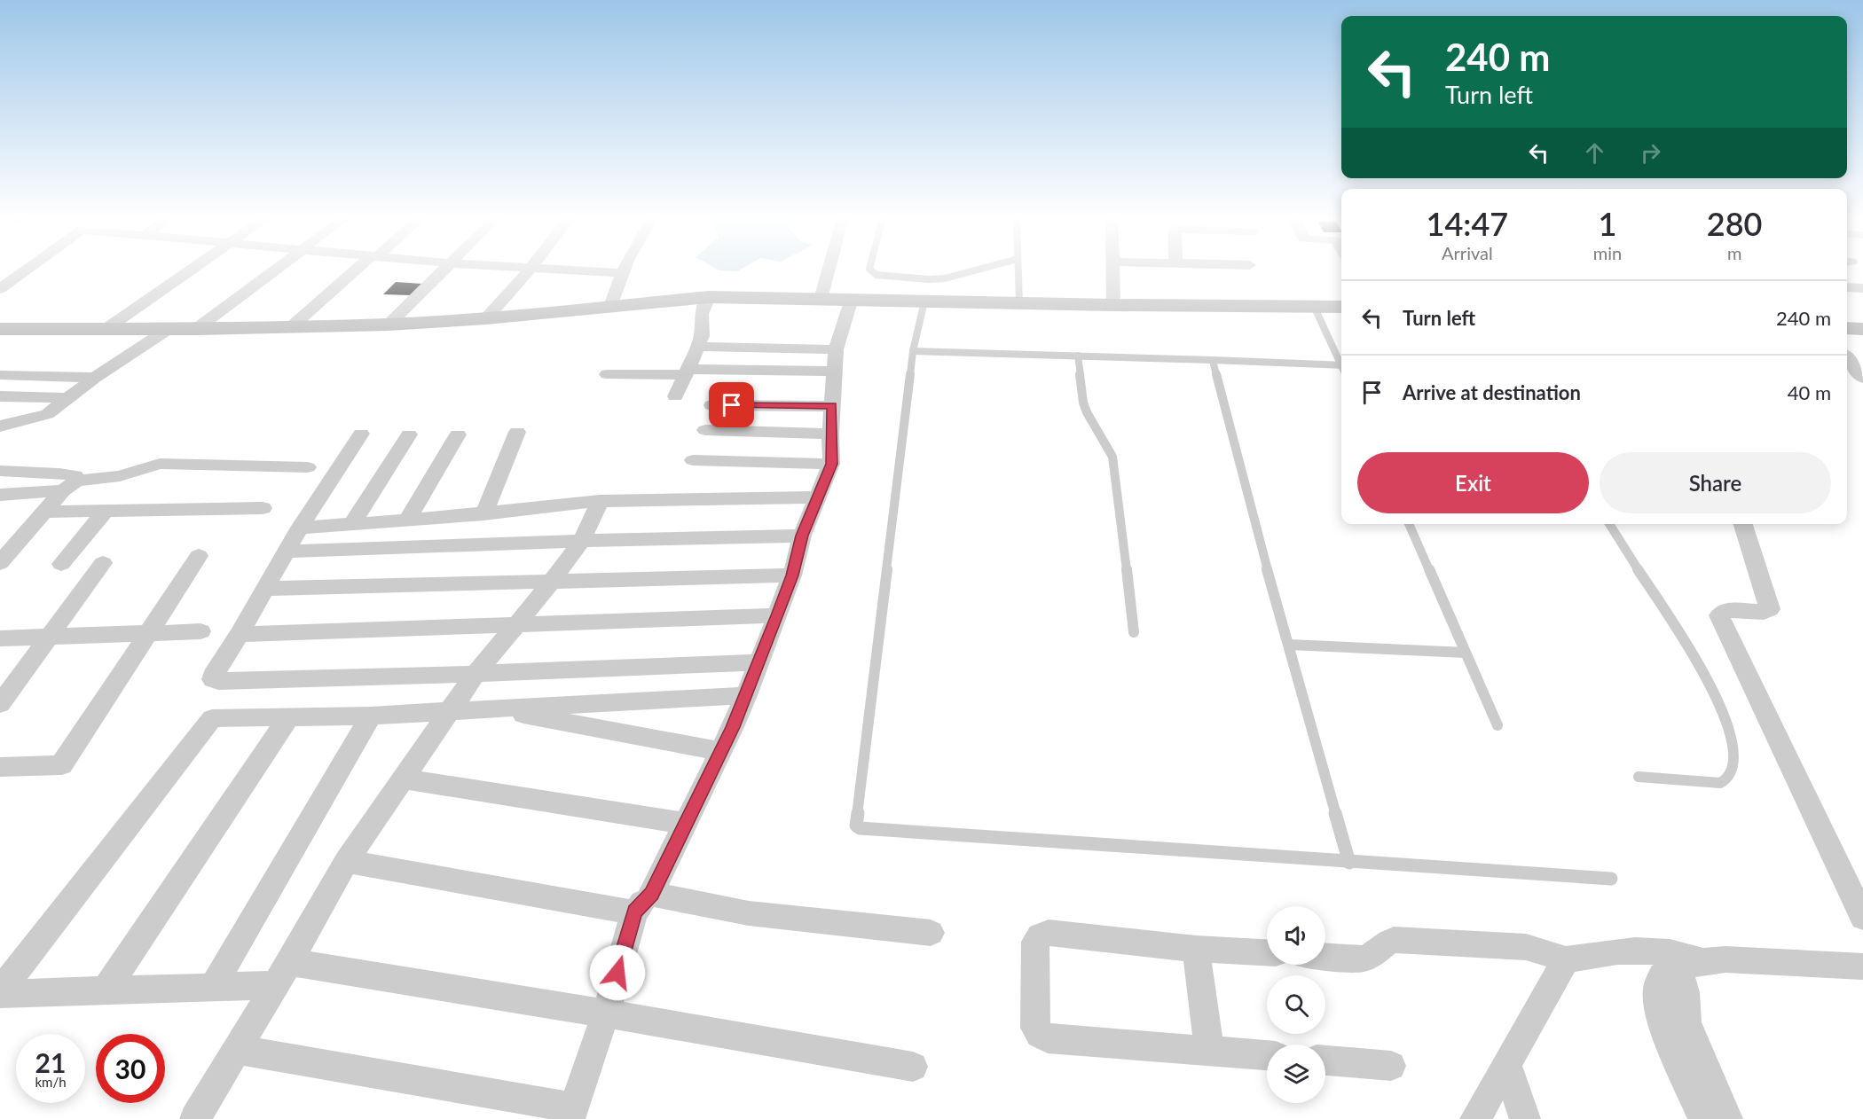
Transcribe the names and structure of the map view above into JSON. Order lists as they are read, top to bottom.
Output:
{
  "page": {
    "turn": ["240 m", "Turn left"],
    "eta": [
      "14:47",
      "Arrival",
      "1",
      "min",
      "280",
      "m"
    ],
    "list": [
      {
        "name": "Turn left",
        "value": "240 m"
      },
      {
        "name": "Arrive at destination",
        "value": "40 m"
      }
    ],
    "buttons": ["Exit", "Share"],
    "speed": "21 km/h",
    "limit": "30"
  }
}
